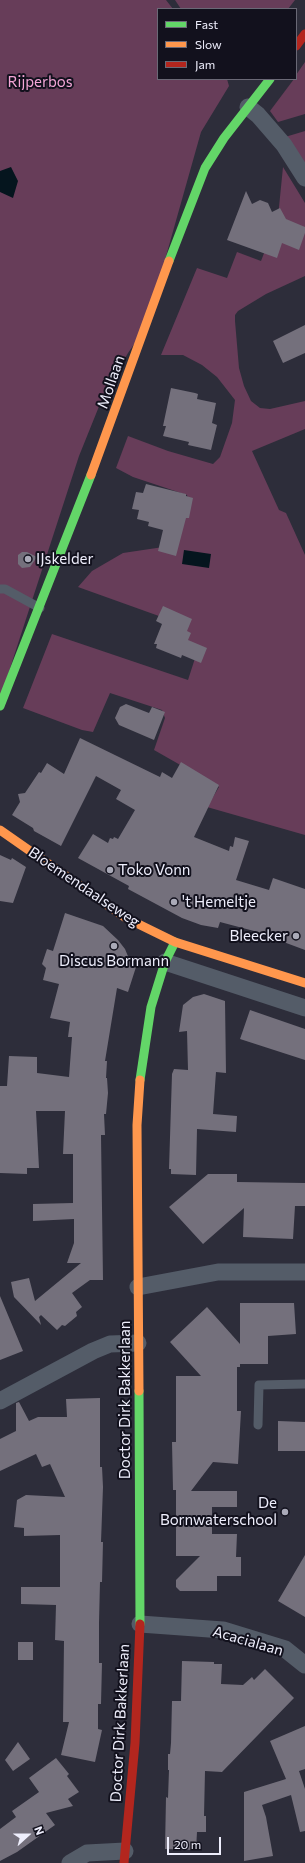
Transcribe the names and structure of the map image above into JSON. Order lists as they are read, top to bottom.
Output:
{
  "streets": {
    "street": [
      "Mollaan",
      "Bloemendaalseweg",
      "Doctor Dirk Bakkerlaan",
      "Acacialaan"
    ]
  },
  "crossings": [
    ["Bloemendaalseweg", "Doctor Dirk Bakkerlaan"],
    ["Doctor Dirk Bakkerlaan", "Acacialaan"]
  ],
  "parks": ["Rijperbos"],
  "places": [
    "IJskelder",
    "Toko Vonn",
    "'t Hemeltje",
    "Bleecker",
    "Discus Bormann",
    "De Bornwaterschool"
  ],
  "legend": ["Fast", "Slow", "Jam"],
  "scale_bar": "20 m",
  "north": "right"
}
